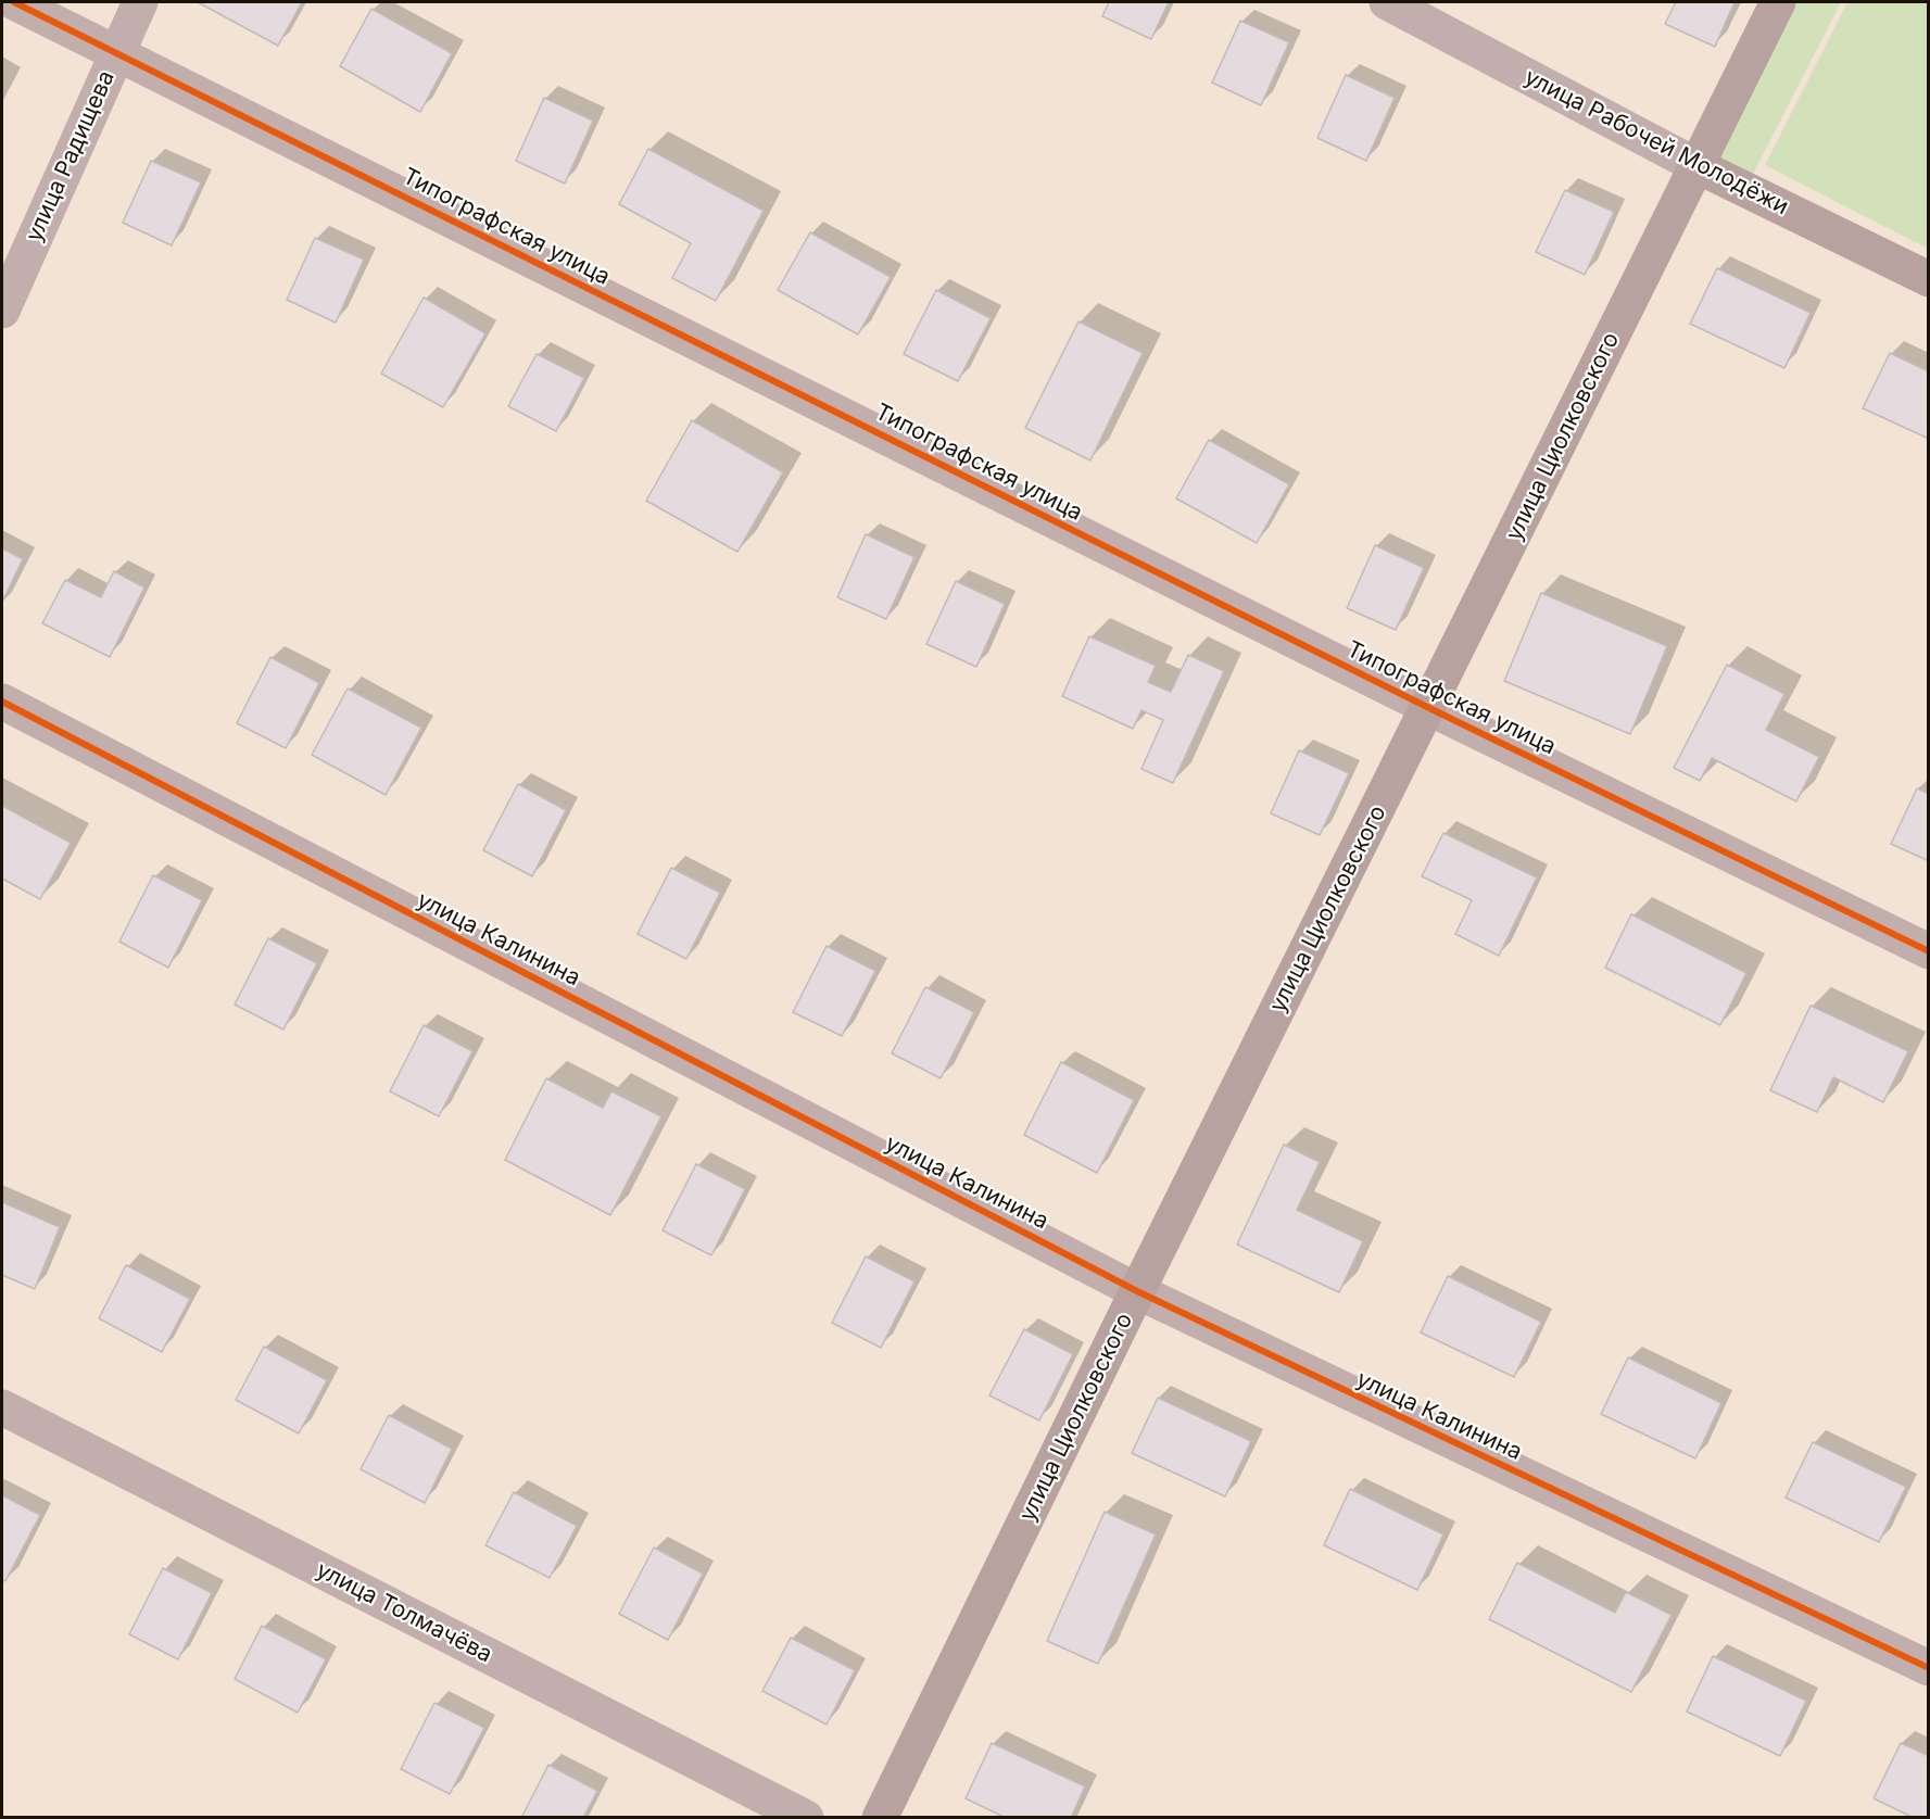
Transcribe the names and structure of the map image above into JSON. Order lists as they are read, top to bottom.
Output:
{
  "streets": {
    "main road": ["улица Рабочей Молодёжи", "улица Циолковского"],
    "street": [
      "улица Радищева",
      "Типографская улица",
      "улица Калинина",
      "улица Толмачёва"
    ]
  },
  "crossings": [
    ["улица Рабочей Молодёжи", "улица Циолковского"],
    ["улица Радищева", "Типографская улица"],
    ["Типографская улица", "улица Циолковского"],
    ["улица Циолковского", "улица Калинина"]
  ]
}
